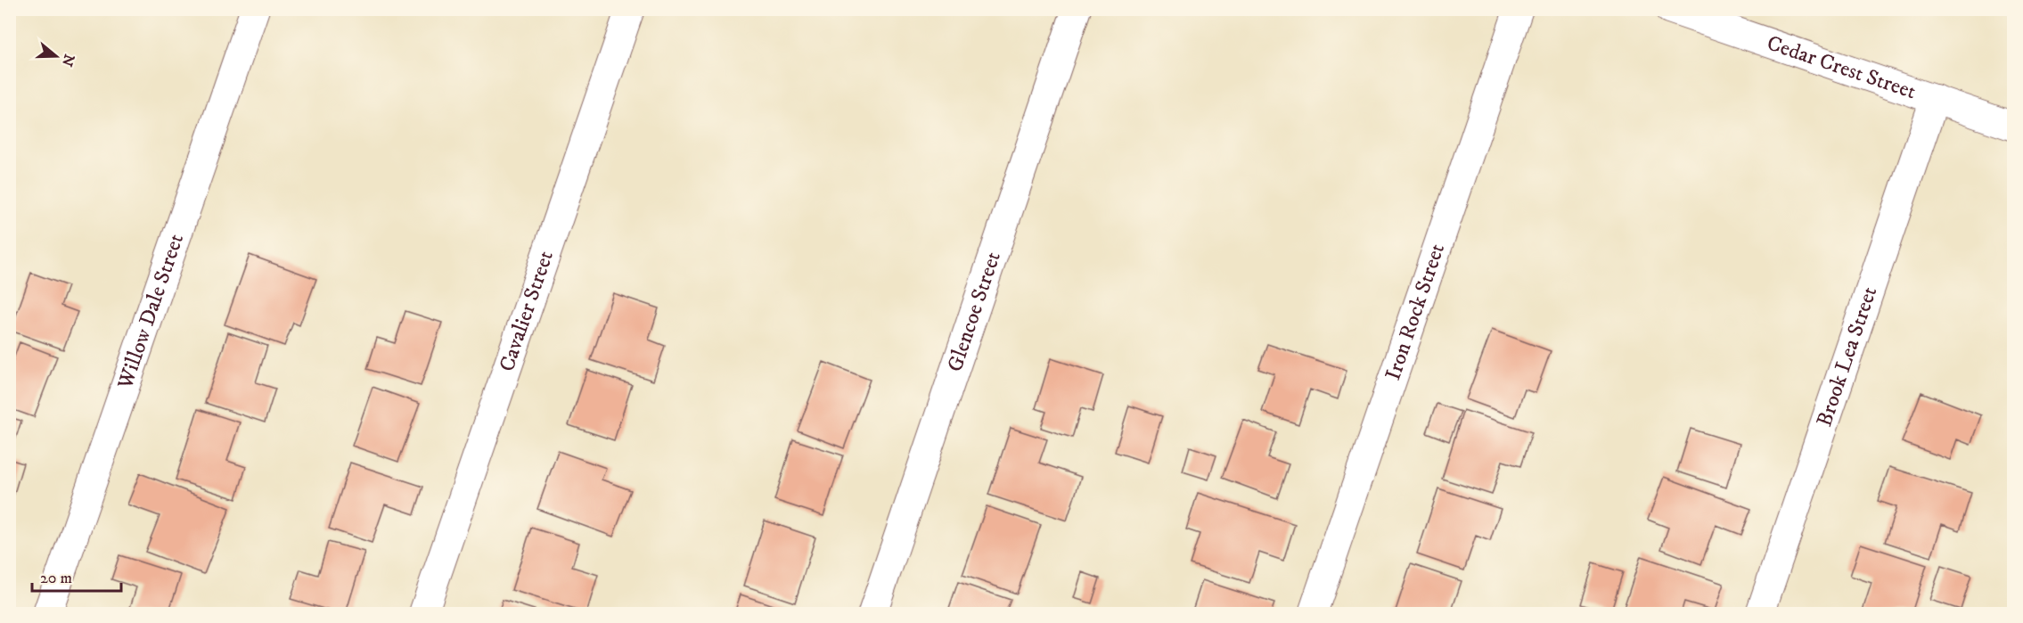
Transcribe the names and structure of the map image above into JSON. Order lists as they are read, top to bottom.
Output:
{
  "streets": {
    "street": [
      "Cedar Crest Street",
      "Willow Dale Street",
      "Cavalier Street",
      "Glencoe Street",
      "Iron Rock Street",
      "Brook Lea Street"
    ]
  },
  "crossings": [
    ["Cedar Crest Street", "Brook Lea Street"]
  ],
  "scale_bar": "20 m",
  "north": "right"
}
